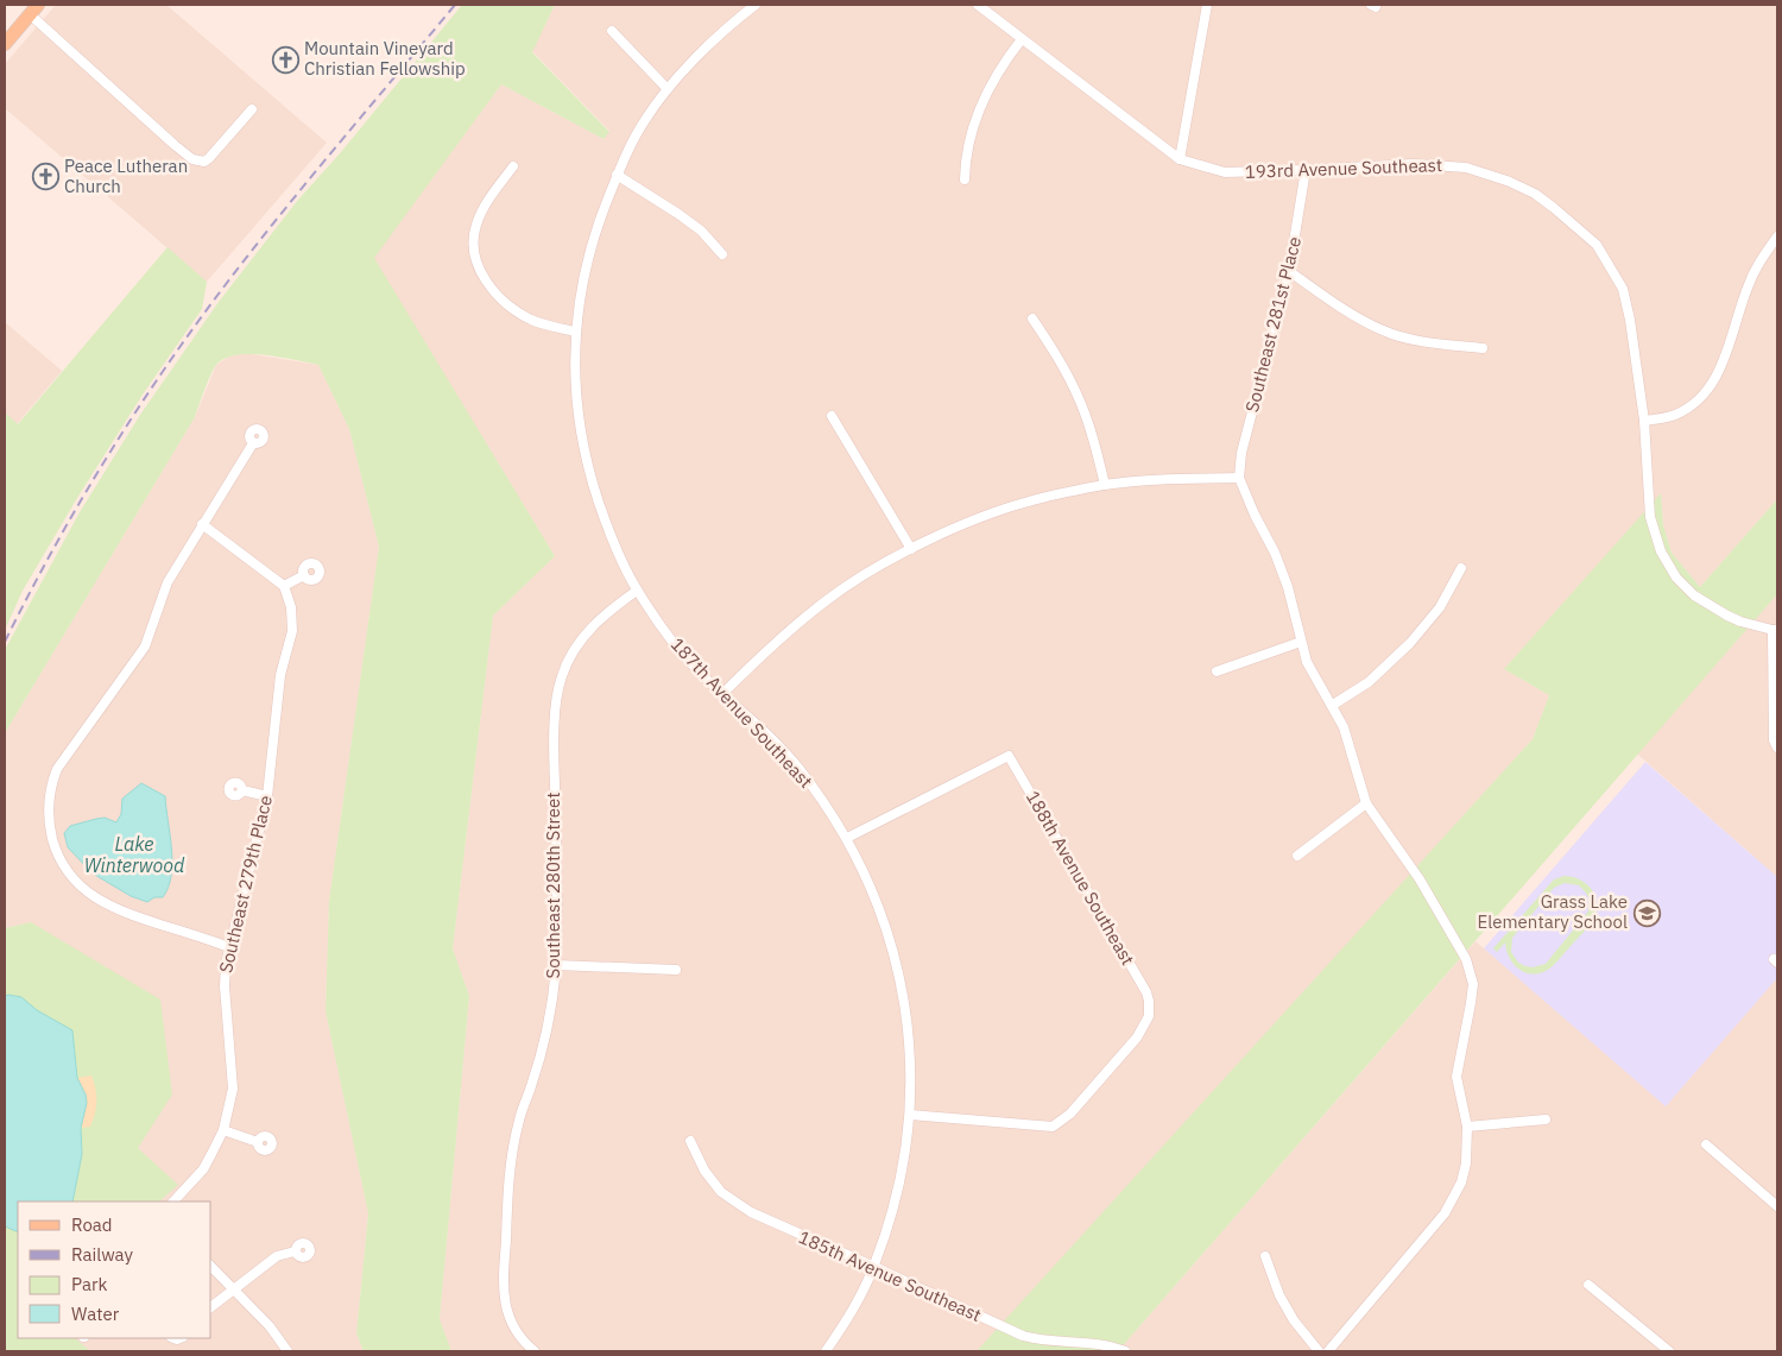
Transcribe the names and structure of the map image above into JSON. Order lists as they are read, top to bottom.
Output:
{
  "streets": {
    "street": [
      "193rd Avenue Southeast",
      "Southeast 281st Place",
      "187th Avenue Southeast",
      "188th Avenue Southeast",
      "Southeast 279th Place",
      "Southeast 280th Street",
      "185th Avenue Southeast"
    ]
  },
  "crossings": [
    ["193rd Avenue Southeast", "Southeast 281st Place"],
    ["187th Avenue Southeast", "188th Avenue Southeast"],
    ["187th Avenue Southeast", "Southeast 280th Street"],
    ["187th Avenue Southeast", "185th Avenue Southeast"]
  ],
  "water": ["Lake Winterwood"],
  "places": {
    "church": ["Mountain Vineyard Christian Fellowship", "Peace Lutheran Church"],
    "school or university": ["Grass Lake Elementary School"]
  },
  "legend": [
    "Road",
    "Railway",
    "Park",
    "Water"
  ]
}
